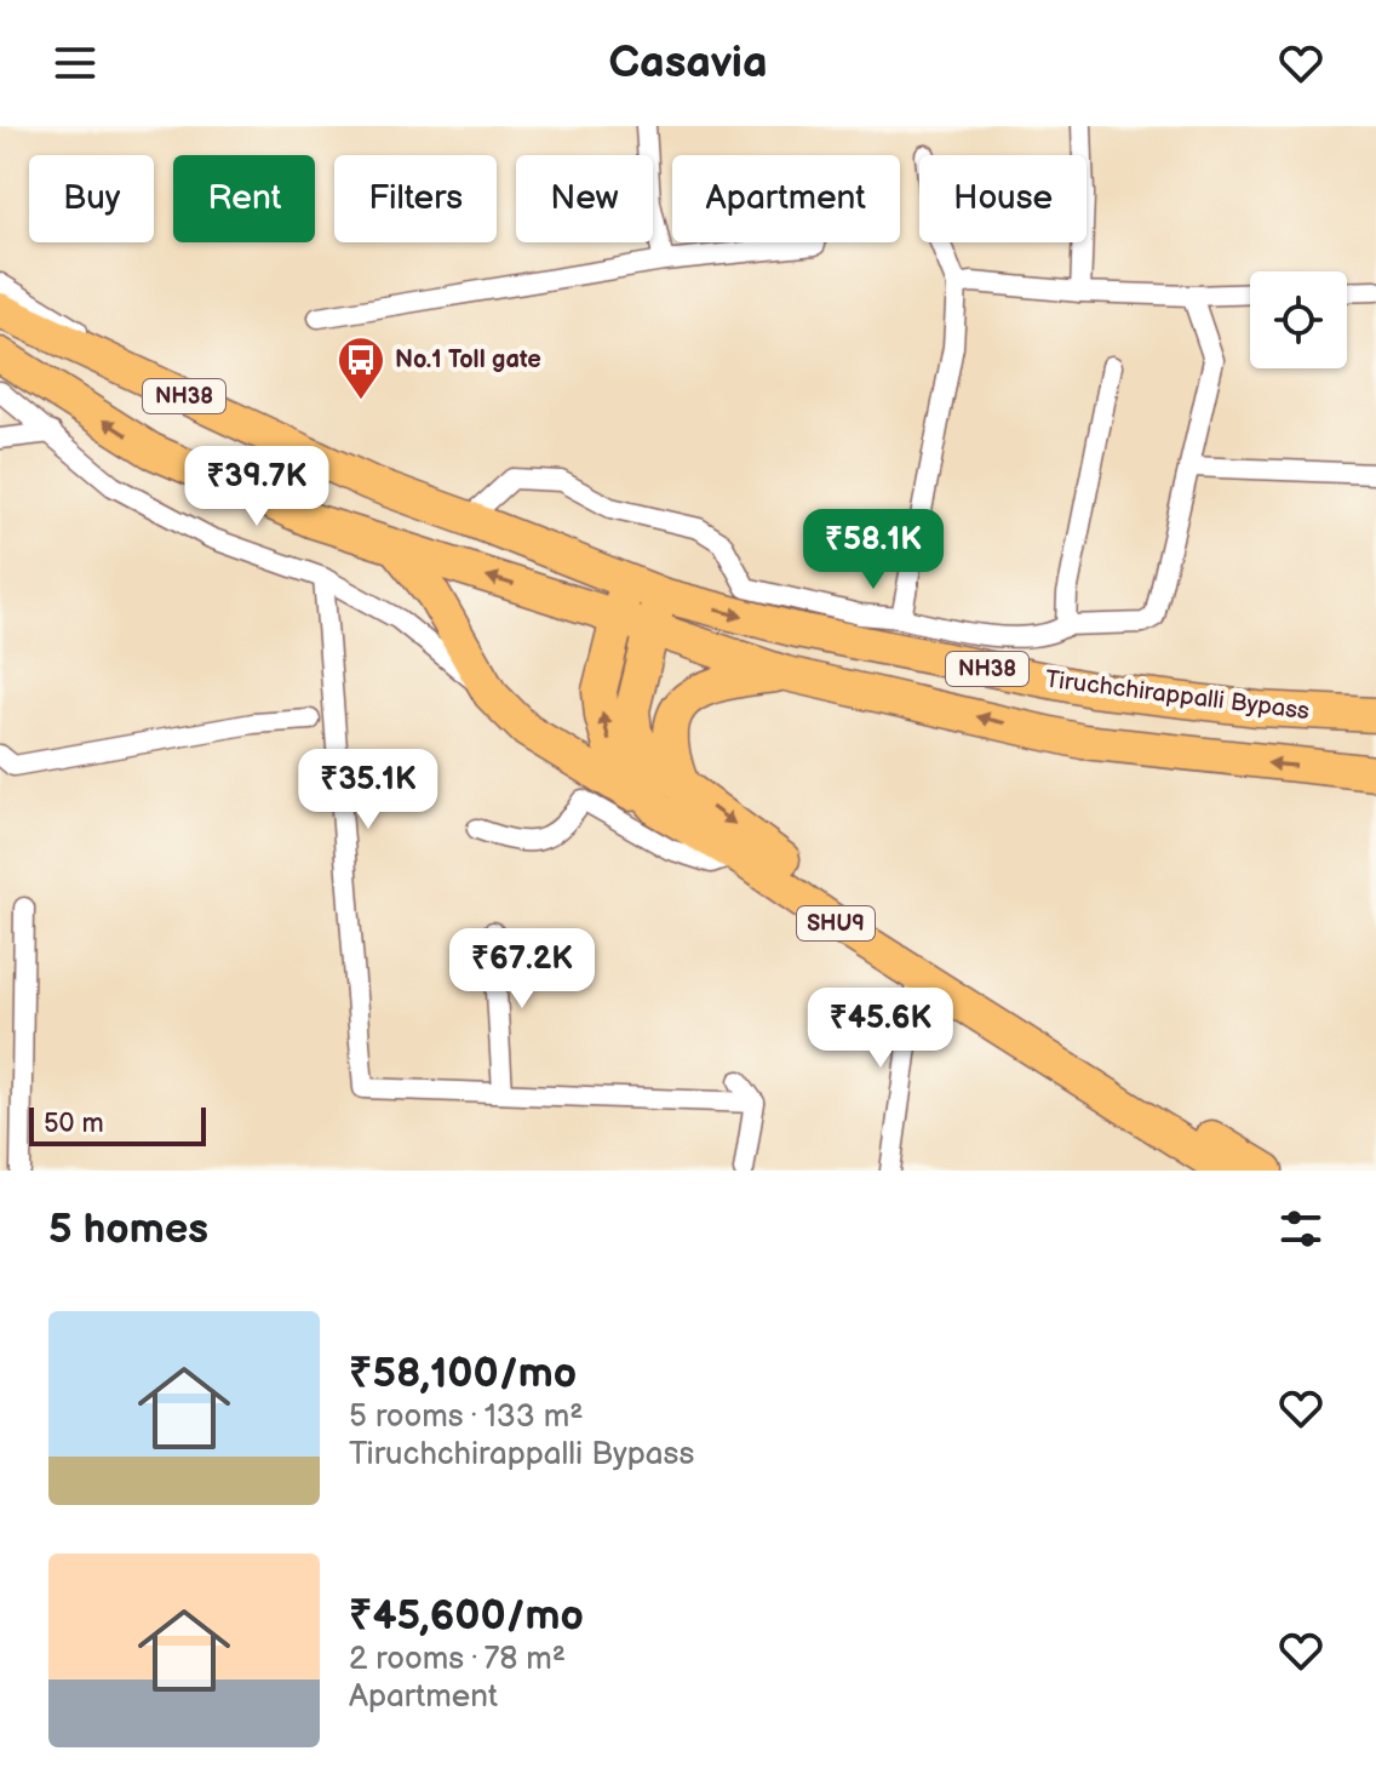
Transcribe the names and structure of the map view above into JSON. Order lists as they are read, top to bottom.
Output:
{
  "streets": {
    "highway": ["NH38", "Tiruchchirappalli Bypass", "SHU9"]
  },
  "crossings": [
    ["NH38", "Tiruchchirappalli Bypass"],
    ["NH38", "SHU9"],
    ["Tiruchchirappalli Bypass", "SHU9"]
  ],
  "places": {
    "bus stop": ["No.1 Toll gate"]
  },
  "scale_bar": "50 m",
  "page": {
    "header": "Casavia",
    "chip": [
      "Buy",
      "Rent",
      "Filters",
      "New",
      "Apartment",
      "House"
    ],
    "price": [
      "₹39.7K",
      "₹58.1K",
      "₹35.1K",
      "₹67.2K",
      "₹45.6K"
    ],
    "scale": "50 m",
    "heading": "5 homes",
    "list": [
      {
        "name": "₹58,100/mo",
        "note": "5 rooms · 133 m² · Tiruchchirappalli Bypass"
      },
      {
        "name": "₹45,600/mo",
        "note": "2 rooms · 78 m² · Apartment"
      }
    ]
  }
}
